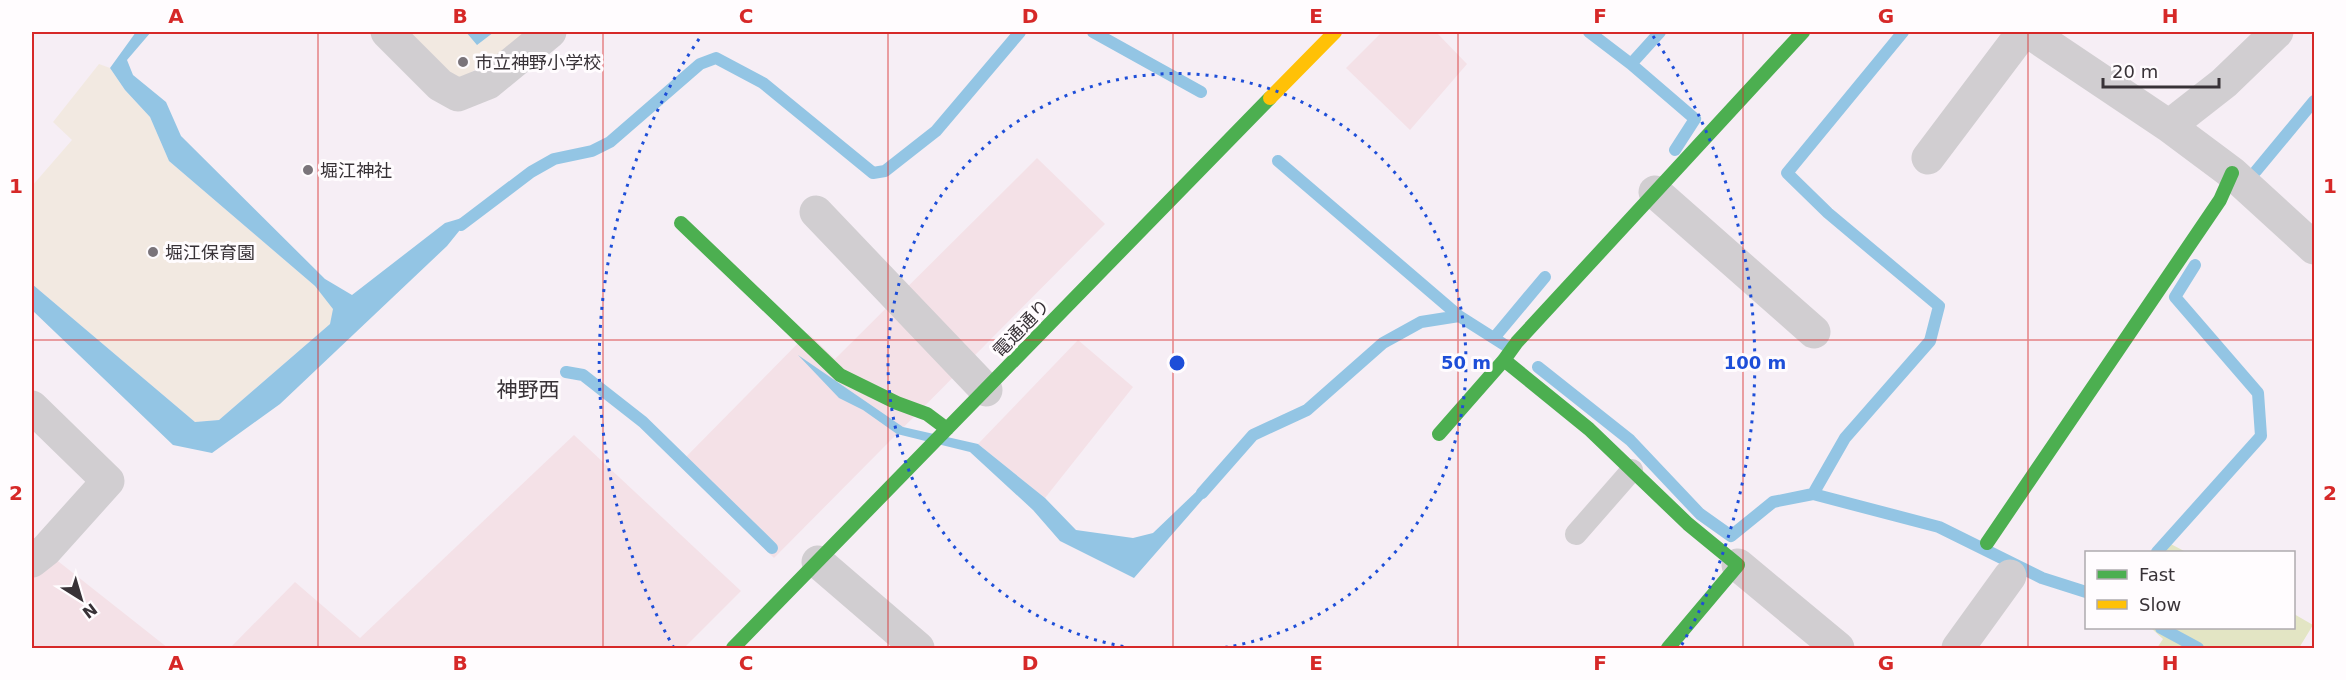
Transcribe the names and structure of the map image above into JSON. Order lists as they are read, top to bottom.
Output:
{
  "streets": {
    "street": ["電通通り"]
  },
  "districts": ["神野西"],
  "places": ["市立神野小学校", "堀江神社", "堀江保育園"],
  "legend": ["Fast", "Slow"],
  "scale_bar": "20 m",
  "north": "bottom right",
  "grid": {
    "columns": [
      "A",
      "B",
      "C",
      "D",
      "E",
      "F",
      "G",
      "H"
    ],
    "rows": ["1", "2"]
  },
  "rings": ["50 m", "100 m"]
}
